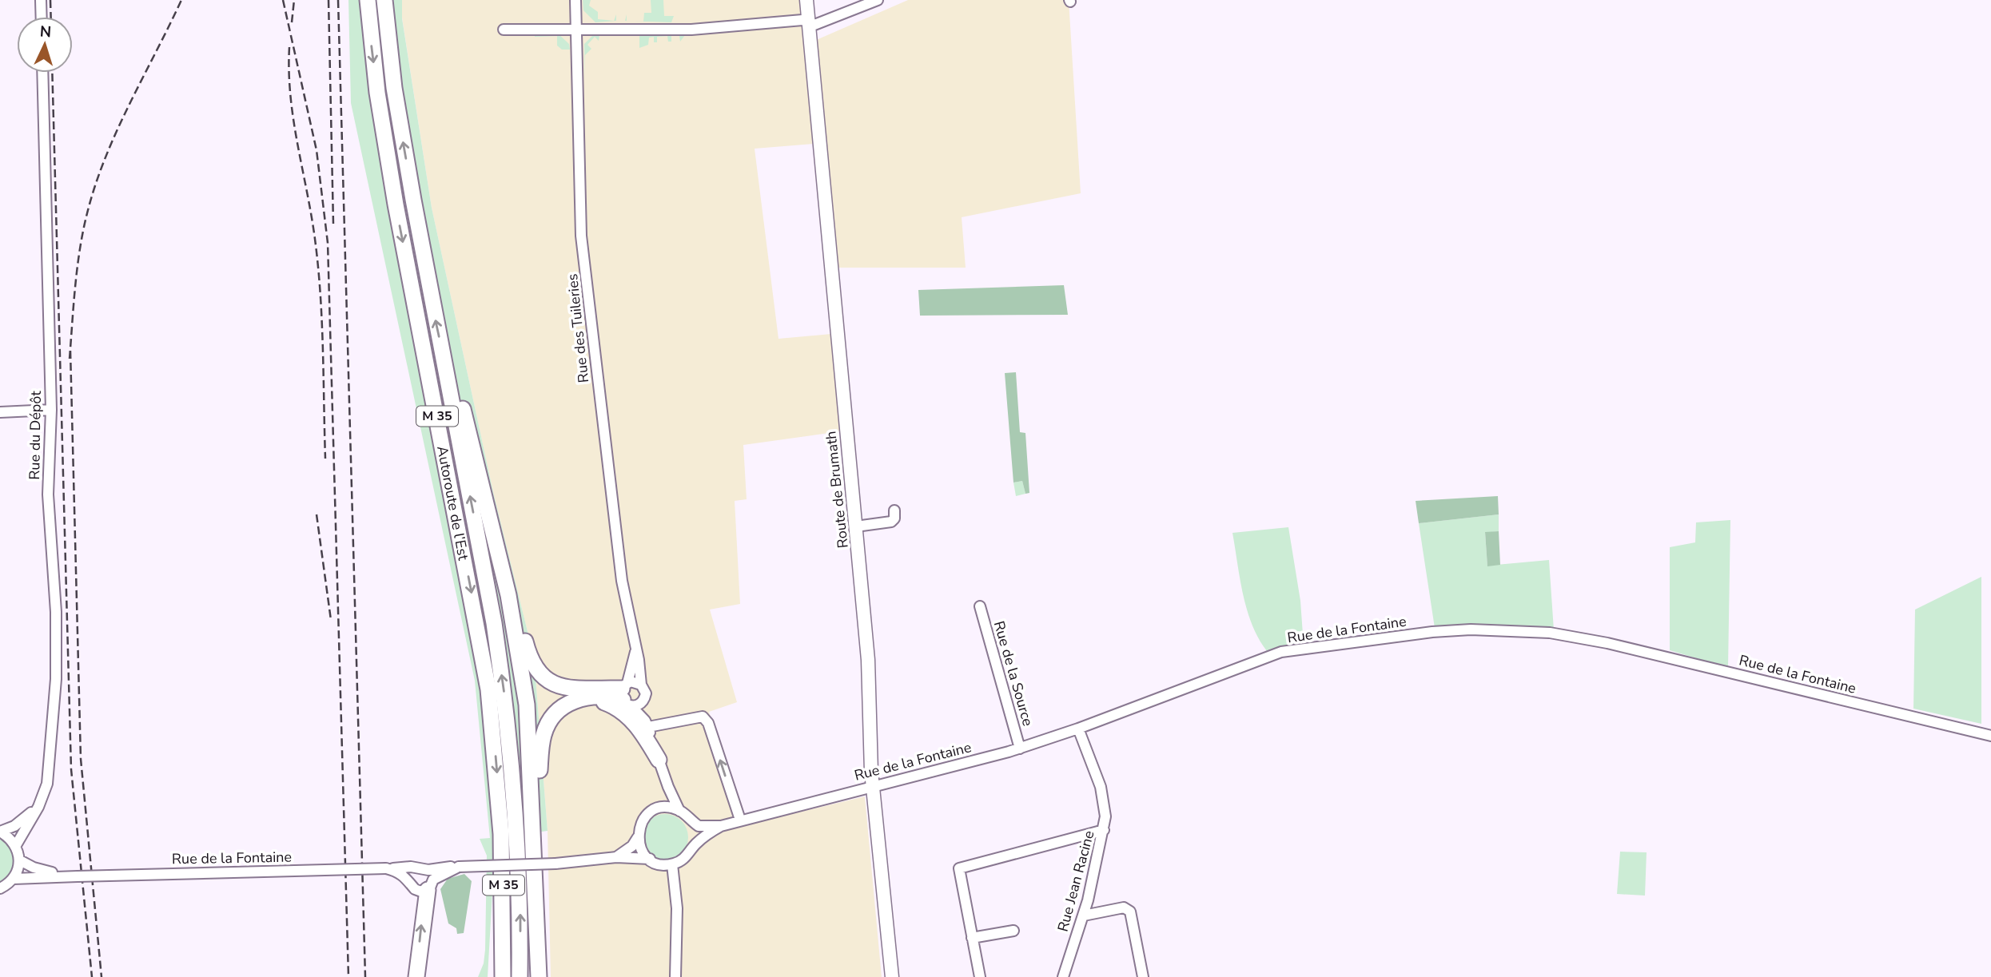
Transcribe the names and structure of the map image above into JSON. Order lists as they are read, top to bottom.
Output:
{
  "streets": {
    "highway": ["M 35", "Autoroute de l’Est"],
    "main road": ["Route de Brumath"],
    "street": [
      "Rue des Tuileries",
      "Rue du Dépôt",
      "Rue de la Fontaine",
      "Rue de la Source",
      "Rue Jean Racine"
    ]
  },
  "crossings": [
    ["Rue des Tuileries", "Rue de la Fontaine"],
    ["Route de Brumath", "Rue de la Fontaine"],
    ["Rue de la Fontaine", "Rue de la Source"],
    ["Rue de la Fontaine", "Rue Jean Racine"]
  ],
  "north": "top"
}
